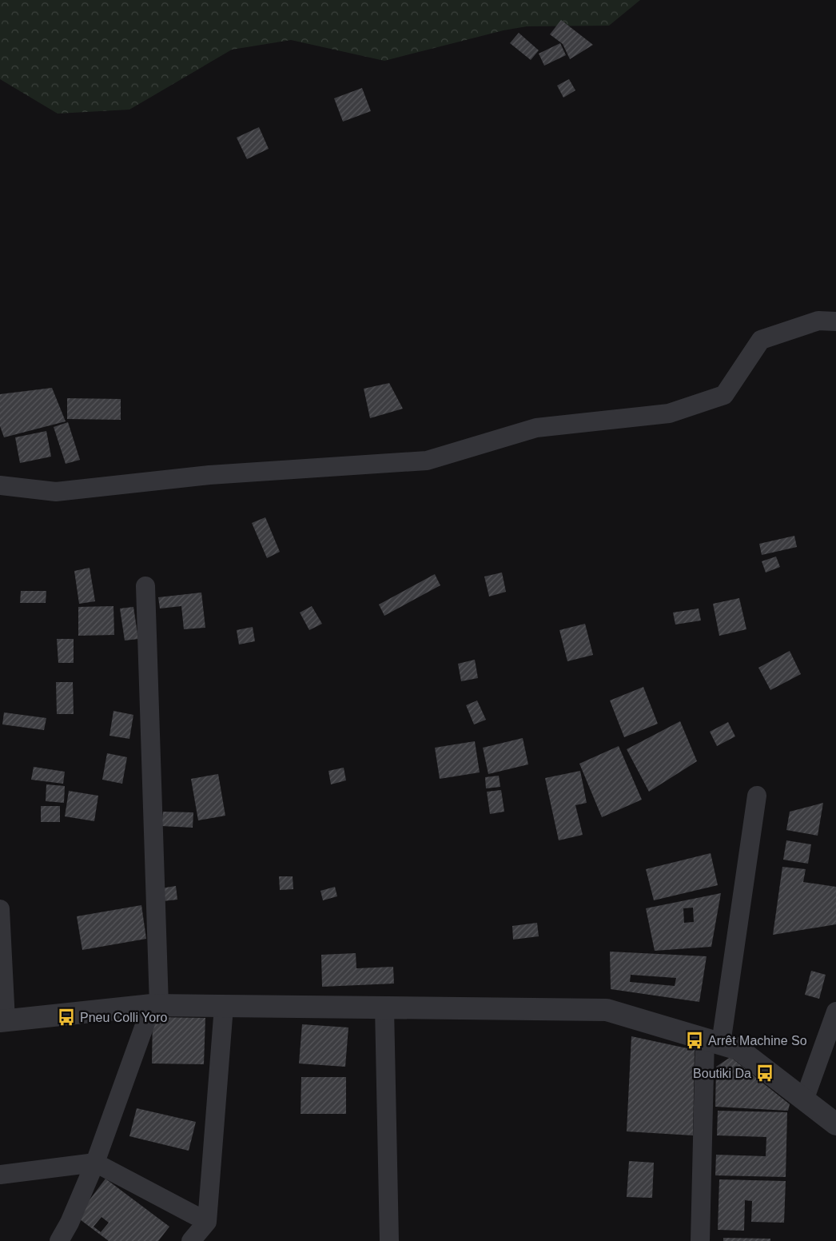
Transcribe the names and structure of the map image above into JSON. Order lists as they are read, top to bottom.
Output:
{
  "places": {
    "bus stop": ["Pneu Colli Yoro", "Arrêt Machine So", "Boutiki Da"]
  }
}
